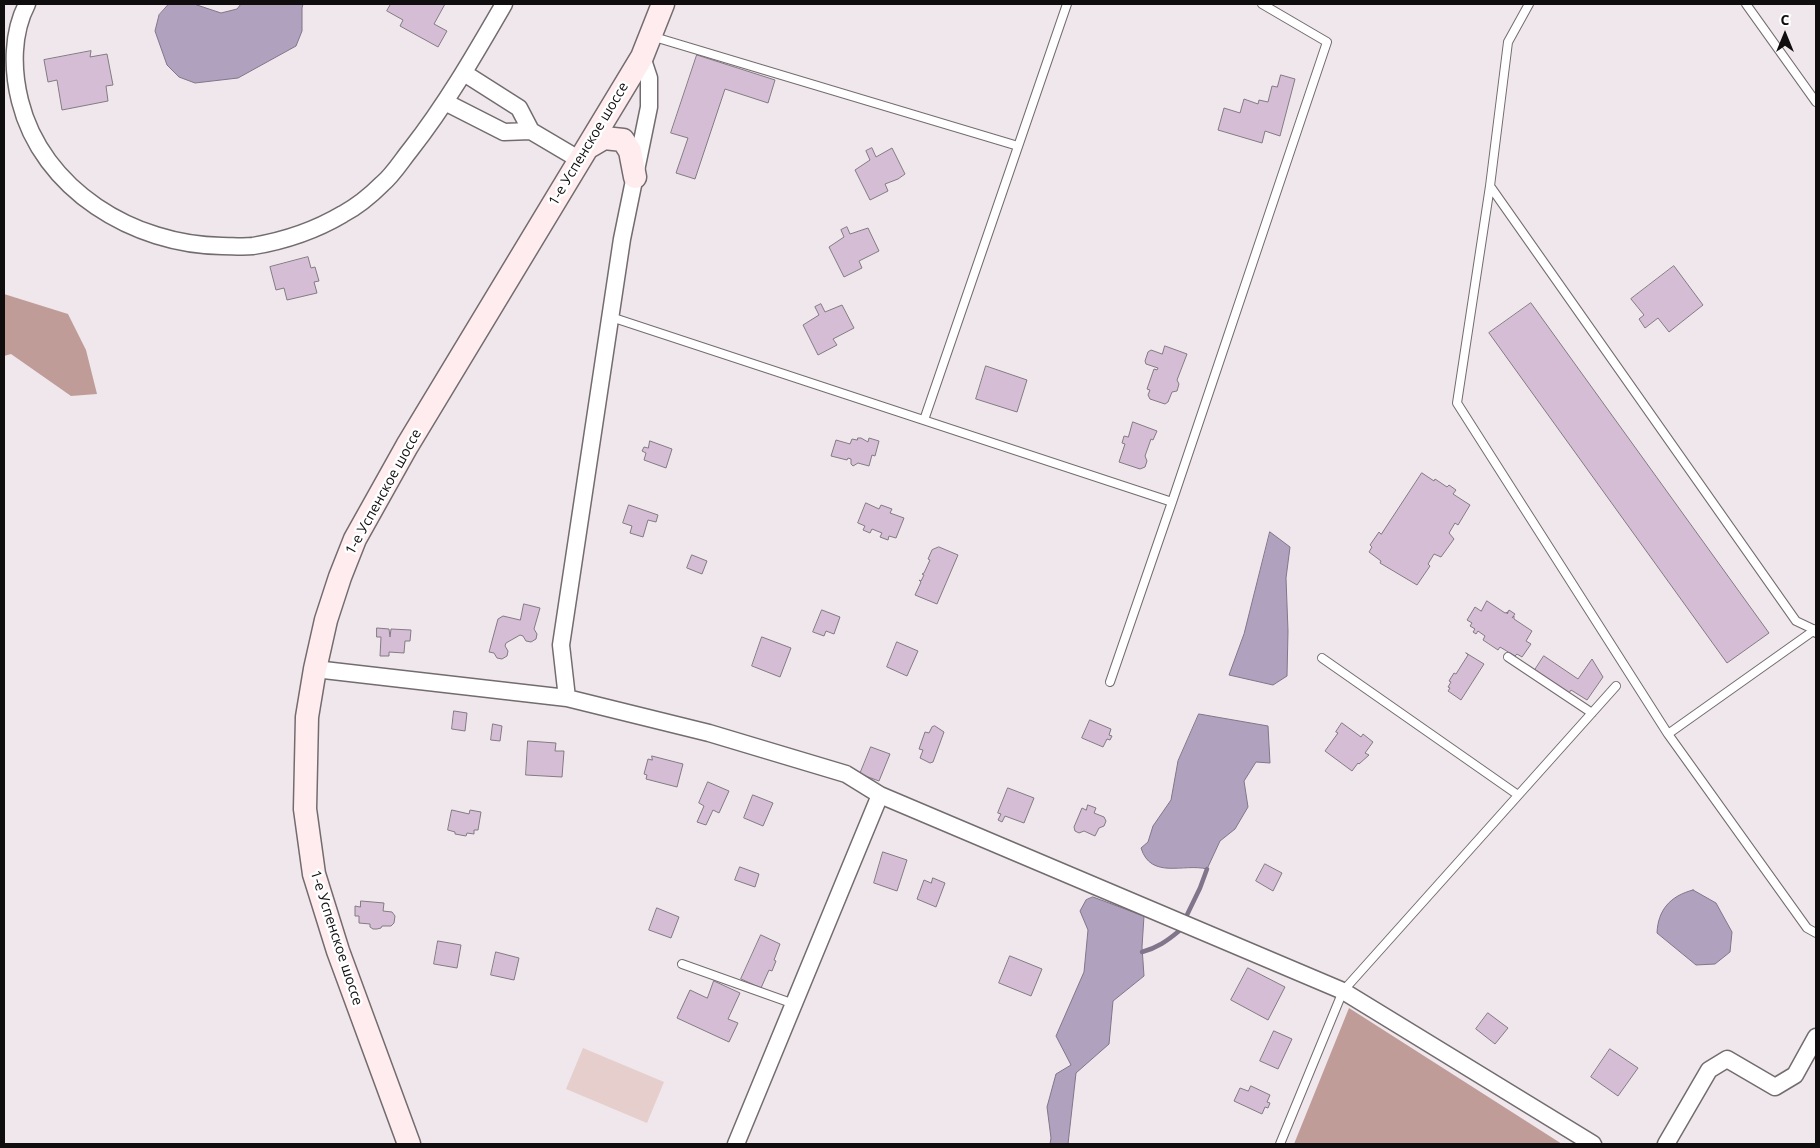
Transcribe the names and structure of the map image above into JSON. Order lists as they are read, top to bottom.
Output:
{
  "streets": {
    "main road": ["1-е Успенское шоссе"]
  },
  "north": "top"
}
